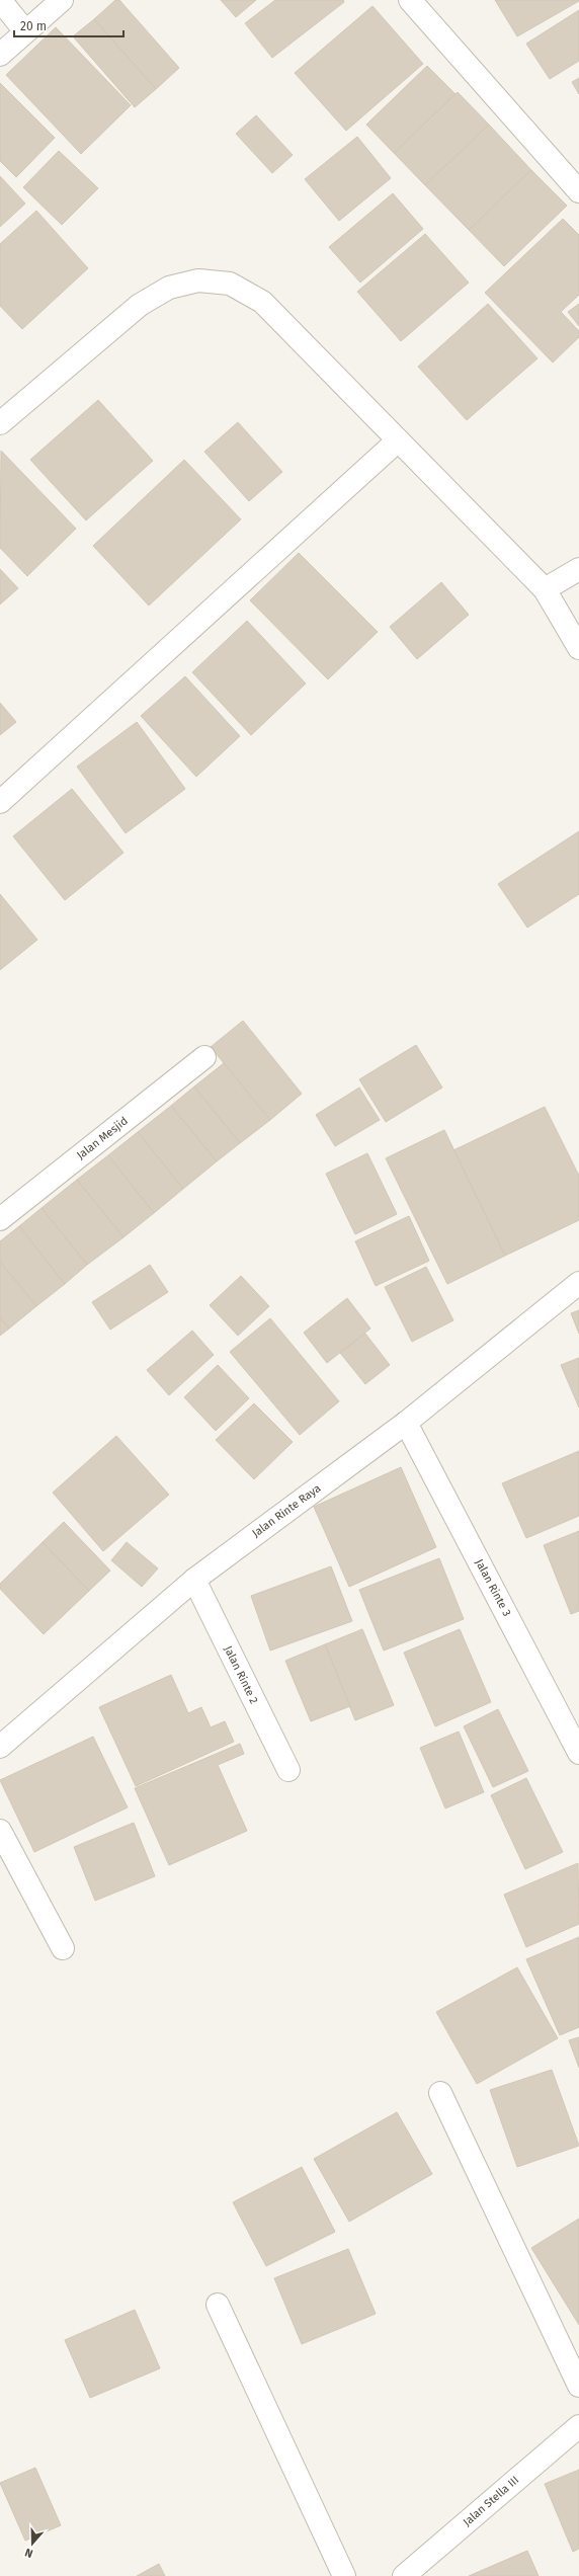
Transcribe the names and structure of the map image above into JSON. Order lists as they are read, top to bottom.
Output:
{
  "streets": {
    "street": [
      "Jalan Mesjid",
      "Jalan Rinte Raya",
      "Jalan Rinte 3",
      "Jalan Rinte 2",
      "Jalan Stella III"
    ]
  },
  "crossings": [
    ["Jalan Rinte Raya", "Jalan Rinte 3"],
    ["Jalan Rinte Raya", "Jalan Rinte 2"]
  ],
  "scale_bar": "20 m",
  "north": "bottom"
}
